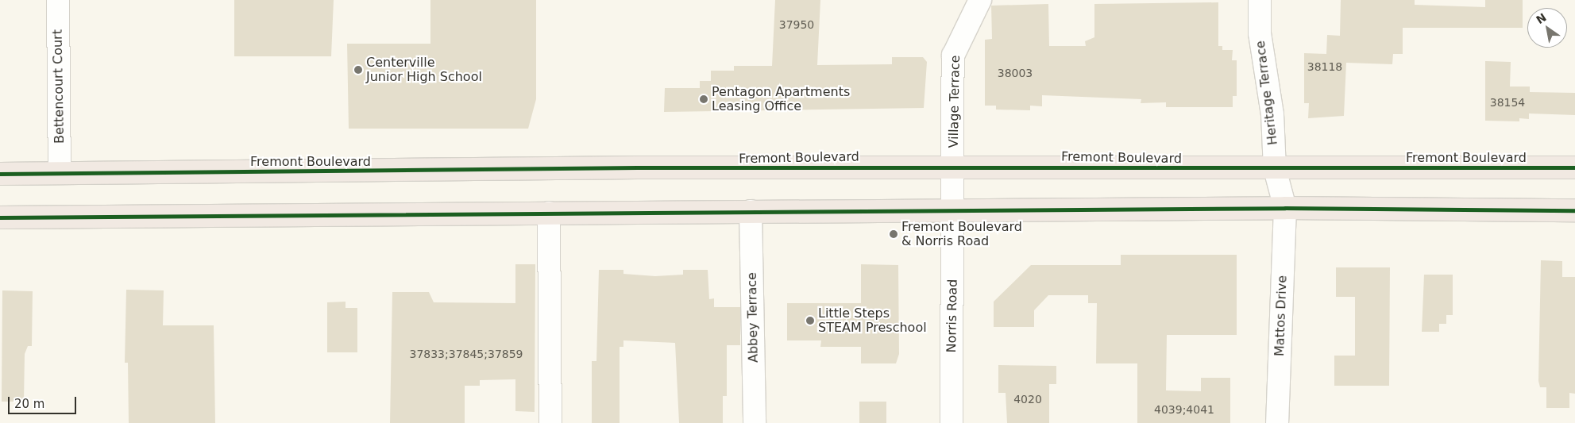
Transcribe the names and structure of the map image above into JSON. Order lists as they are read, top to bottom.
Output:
{
  "streets": {
    "main road": ["Fremont Boulevard"],
    "street": [
      "Bettencourt Court",
      "Heritage Terrace",
      "Village Terrace",
      "Norris Road",
      "Mattos Drive",
      "Abbey Terrace"
    ]
  },
  "crossings": [
    ["Bettencourt Court", "Fremont Boulevard"],
    ["Heritage Terrace", "Fremont Boulevard"],
    ["Heritage Terrace", "Mattos Drive"],
    ["Village Terrace", "Fremont Boulevard"],
    ["Village Terrace", "Norris Road"]
  ],
  "places": [
    "Centerville Junior High School",
    "Pentagon Apartments Leasing Office",
    "Fremont Boulevard & Norris Road",
    "Little Steps STEAM Preschool"
  ],
  "house_numbers": [
    "37950",
    "38118",
    "38003",
    "38154",
    "37833;37845;37859",
    "4020",
    "4039;4041"
  ],
  "scale_bar": "20 m",
  "north": "top left"
}
